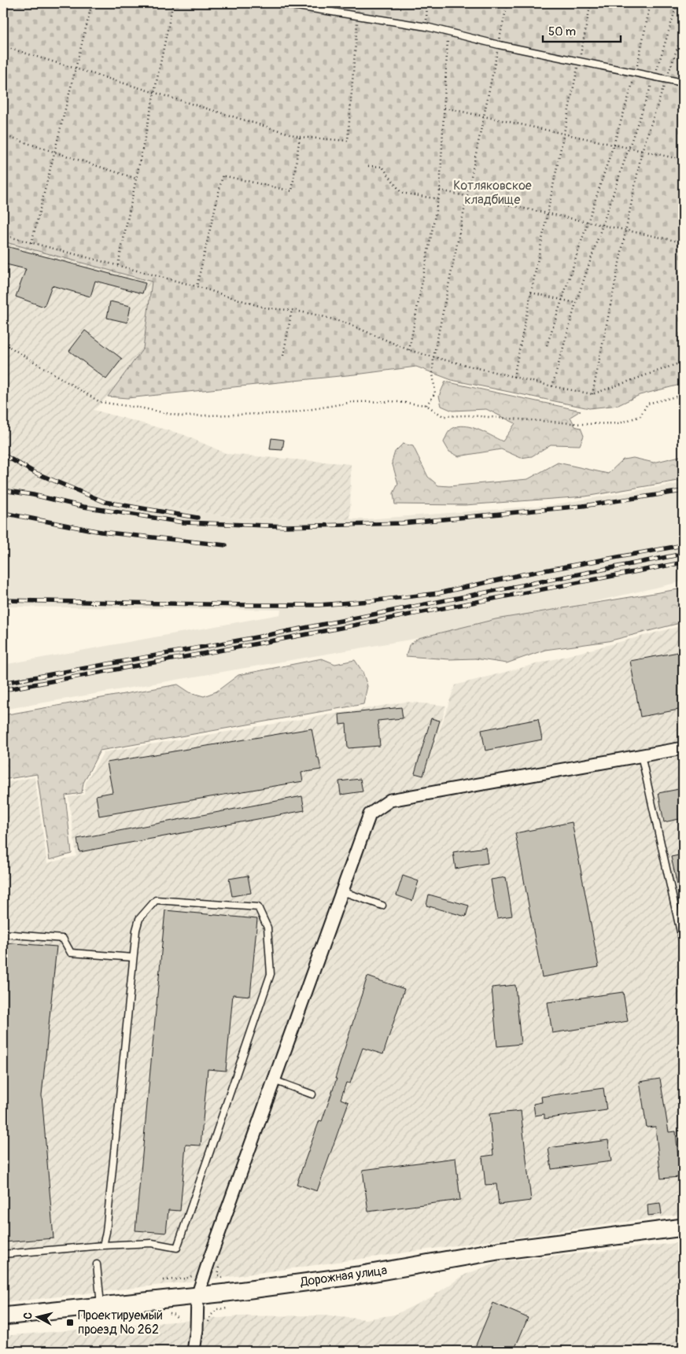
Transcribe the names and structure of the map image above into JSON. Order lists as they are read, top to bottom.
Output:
{
  "streets": {
    "main road": ["Дорожная улица"]
  },
  "parks": ["Котляковское кладбище"],
  "places": {
    "transit": ["Проектируемый проезд № 262"]
  },
  "scale_bar": "50 m",
  "north": "left"
}
